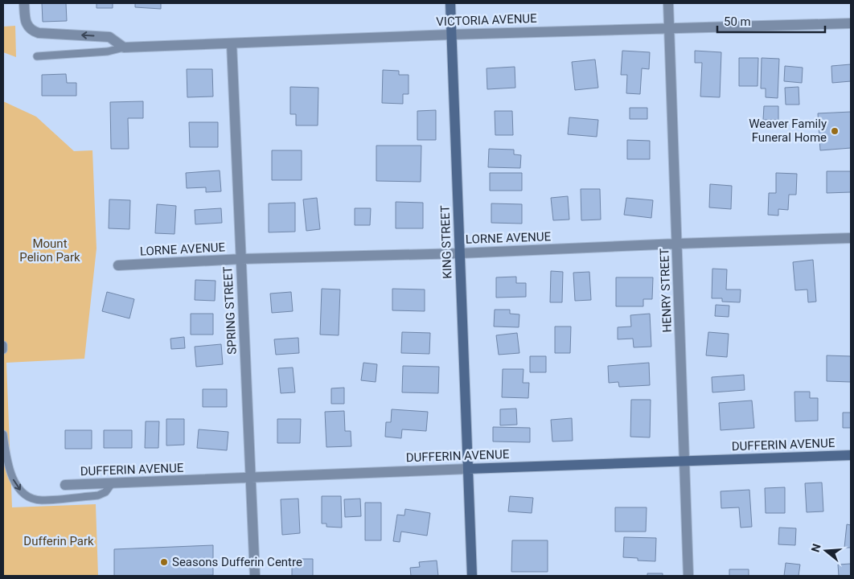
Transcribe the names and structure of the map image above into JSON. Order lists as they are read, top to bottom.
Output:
{
  "streets": {
    "street": [
      "VICTORIA AVENUE",
      "LORNE AVENUE",
      "KING STREET",
      "HENRY STREET",
      "SPRING STREET",
      "DUFFERIN AVENUE"
    ]
  },
  "crossings": [
    ["VICTORIA AVENUE", "KING STREET"],
    ["VICTORIA AVENUE", "HENRY STREET"],
    ["VICTORIA AVENUE", "SPRING STREET"],
    ["LORNE AVENUE", "KING STREET"],
    ["LORNE AVENUE", "HENRY STREET"],
    ["LORNE AVENUE", "SPRING STREET"],
    ["KING STREET", "DUFFERIN AVENUE"],
    ["HENRY STREET", "DUFFERIN AVENUE"],
    ["SPRING STREET", "DUFFERIN AVENUE"]
  ],
  "parks": ["Mount Pelion Park", "Dufferin Park"],
  "places": ["Weaver Family Funeral Home", "Seasons Dufferin Centre"],
  "scale_bar": "50 m",
  "north": "left"
}
